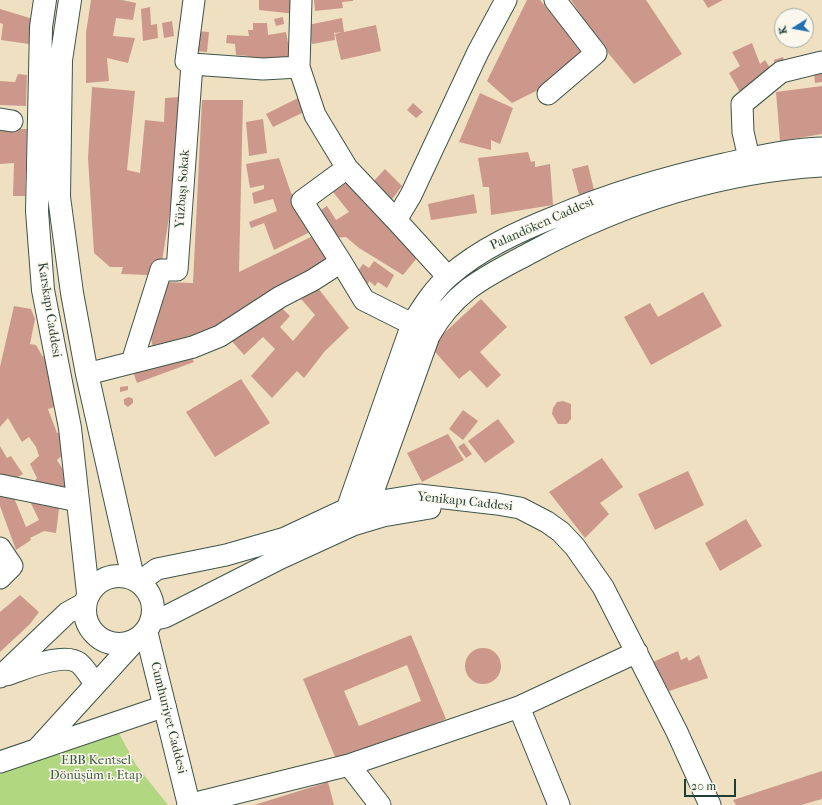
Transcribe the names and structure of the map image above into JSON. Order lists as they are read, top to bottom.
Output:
{
  "streets": {
    "main road": ["Karskapı Caddesi", "Cumhuriyet Caddesi"],
    "street": ["Yüzbaşı Sokak", "Palandöken Caddesi", "Yenikapı Caddesi"]
  },
  "crossings": [
    ["Palandöken Caddesi", "Yenikapı Caddesi"],
    ["Karskapı Caddesi", "Cumhuriyet Caddesi"]
  ],
  "parks": ["EBB Kentsel Dönüşüm 1. Etap"],
  "scale_bar": "20 m",
  "north": "left"
}
